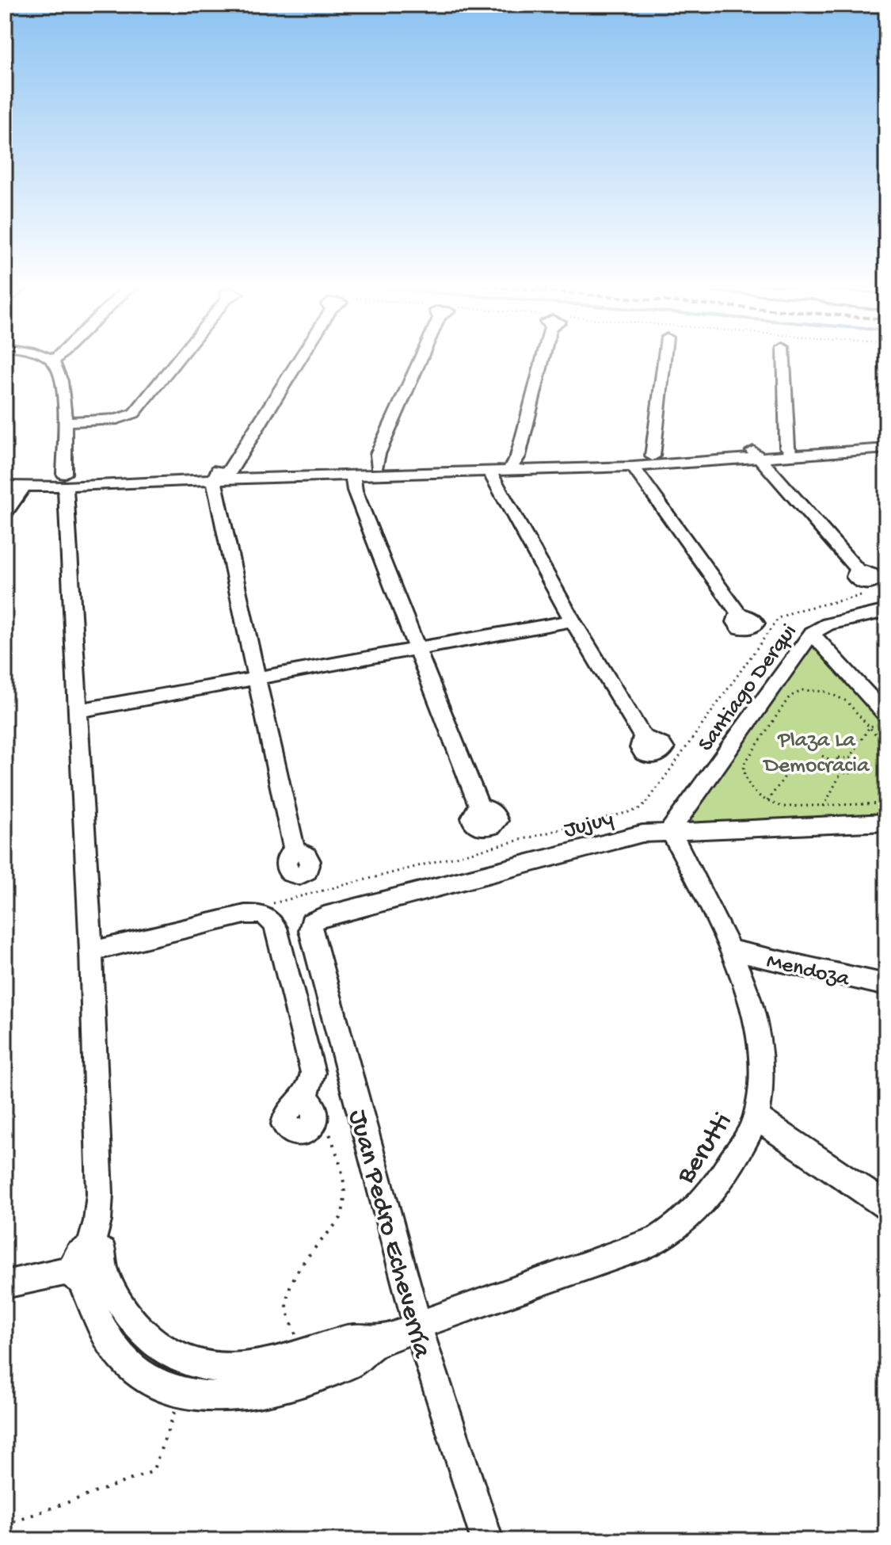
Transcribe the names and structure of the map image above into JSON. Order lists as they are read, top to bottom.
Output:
{
  "streets": {
    "street": [
      "Santiago Derqui",
      "Jujuy",
      "Mendoza",
      "Berutti",
      "Juan Pedro Echeverría"
    ]
  },
  "crossings": [
    ["Santiago Derqui", "Jujuy"],
    ["Santiago Derqui", "Berutti"],
    ["Jujuy", "Berutti"],
    ["Jujuy", "Juan Pedro Echeverría"],
    ["Mendoza", "Berutti"],
    ["Berutti", "Juan Pedro Echeverría"]
  ],
  "parks": ["Plaza La Democracia"]
}
